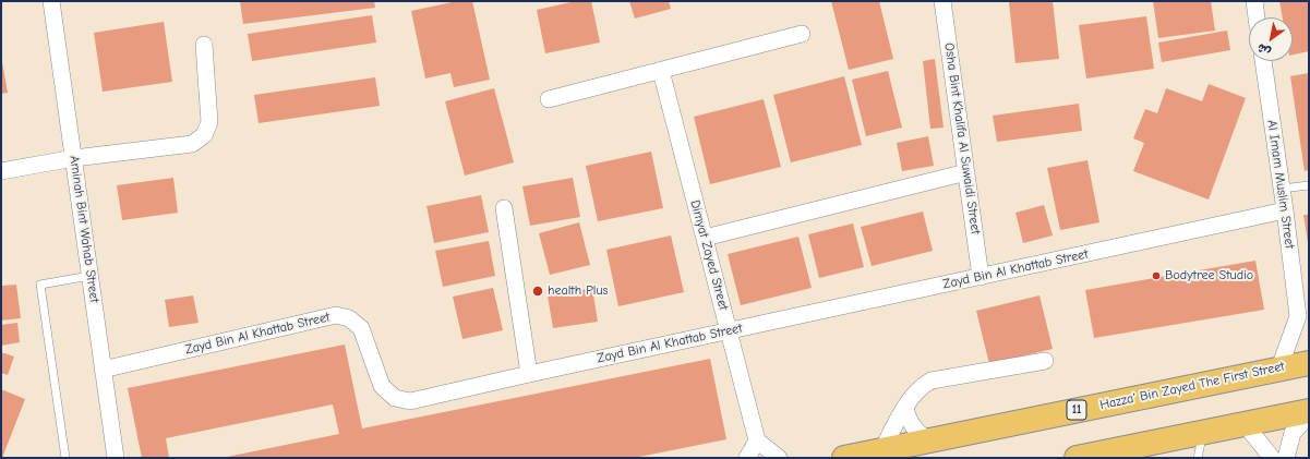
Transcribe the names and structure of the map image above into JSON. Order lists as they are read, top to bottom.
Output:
{
  "streets": {
    "main road": ["Hazza' Bin Zayed The First Street", "11"],
    "street": [
      "Osha Bint Khalifa Al Suwaidi Street",
      "Al Imam Muslim Street",
      "Aminah Bint Wahab Street",
      "Dimyat Zayed Street",
      "Zayd Bin Al Khattab Street"
    ]
  },
  "crossings": [
    ["Osha Bint Khalifa Al Suwaidi Street", "Zayd Bin Al Khattab Street"],
    ["Al Imam Muslim Street", "Zayd Bin Al Khattab Street"],
    ["Al Imam Muslim Street", "Hazza' Bin Zayed The First Street"],
    ["Aminah Bint Wahab Street", "Zayd Bin Al Khattab Street"],
    ["Dimyat Zayed Street", "Zayd Bin Al Khattab Street"]
  ],
  "places": ["Bodytree Studio", "health Plus"],
  "north": "bottom left"
}
